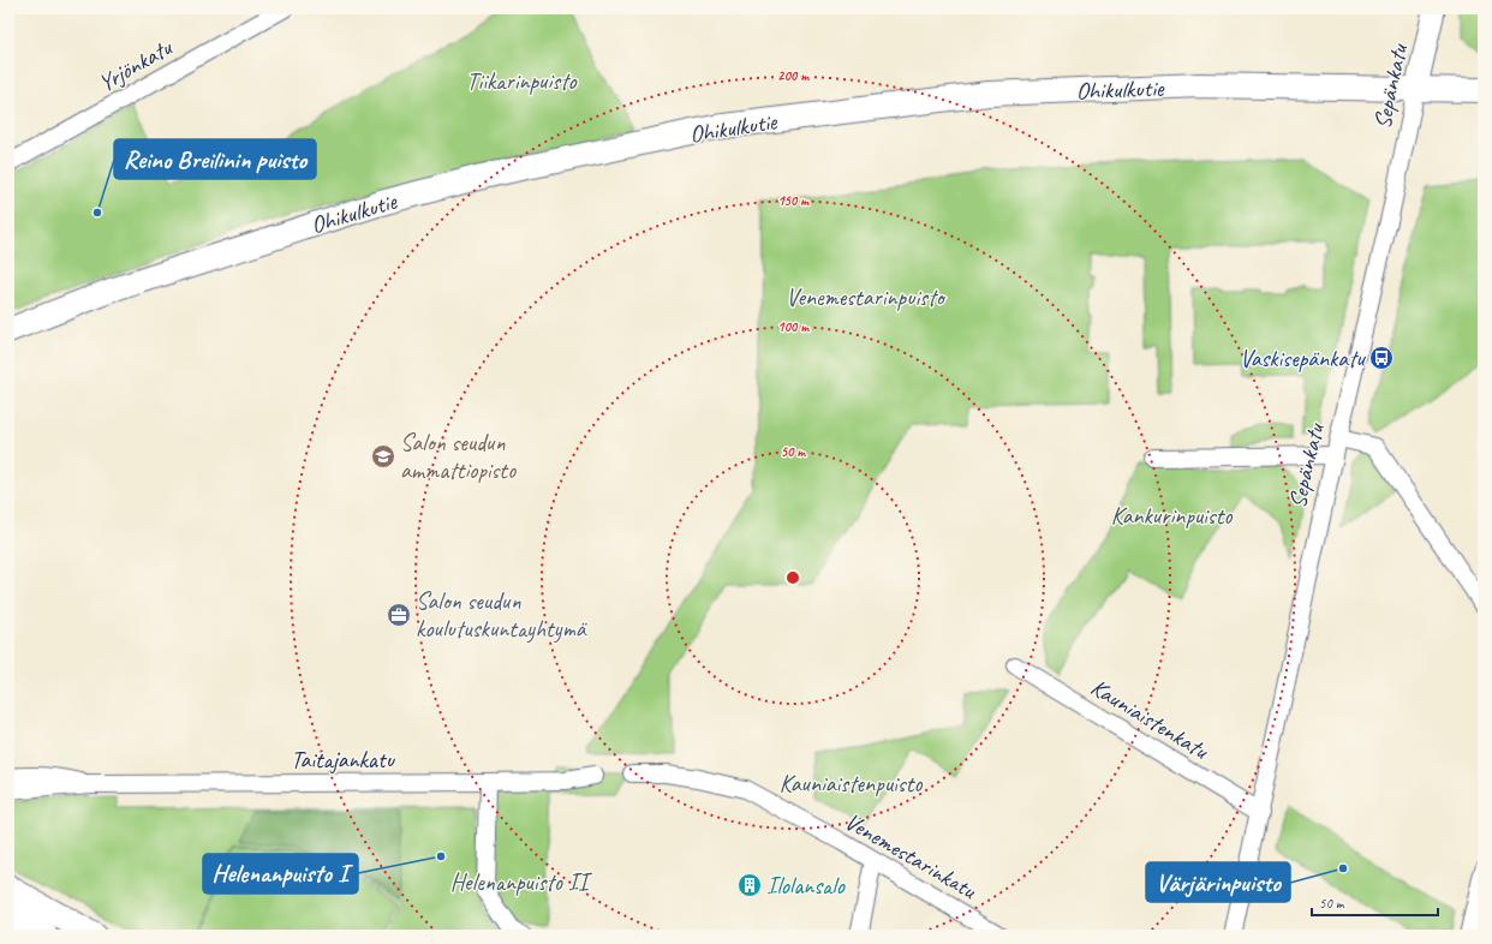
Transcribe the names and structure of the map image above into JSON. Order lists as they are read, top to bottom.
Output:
{
  "streets": {
    "main road": ["Ohikulkutie"],
    "street": [
      "Yrjönkatu",
      "Sepänkatu",
      "Kauniaistenkatu",
      "Taitajankatu",
      "Venemestarinkatu"
    ]
  },
  "crossings": [
    ["Sepänkatu", "Ohikulkutie"],
    ["Sepänkatu", "Kauniaistenkatu"]
  ],
  "parks": [
    "Tiikarinpuisto",
    "Venemestarinpuisto",
    "Kankurinpuisto",
    "Kauniaistenpuisto",
    "Helenanpuisto II"
  ],
  "places": {
    "other": ["Reino Breilinin puisto", "Helenanpuisto I", "Värjärinpuisto"],
    "bus stop": ["Vaskisepänkatu"],
    "school or university": ["Salon seudun ammattiopisto"],
    "office": ["Salon seudun koulutuskuntayhtymä"],
    "building": ["Ilolansalo"]
  },
  "scale_bar": "50 m",
  "rings": [
    "200 m",
    "150 m",
    "100 m",
    "50 m"
  ]
}
